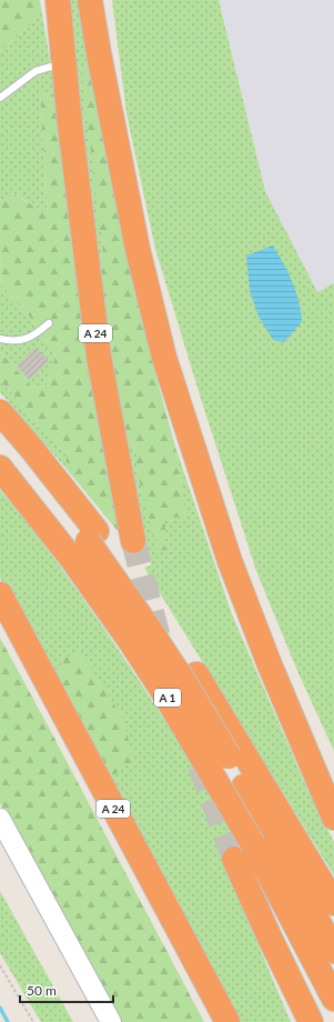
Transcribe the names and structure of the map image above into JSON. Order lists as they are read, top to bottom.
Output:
{
  "streets": {
    "highway": ["A 24", "A 1"]
  },
  "scale_bar": "50 m"
}
